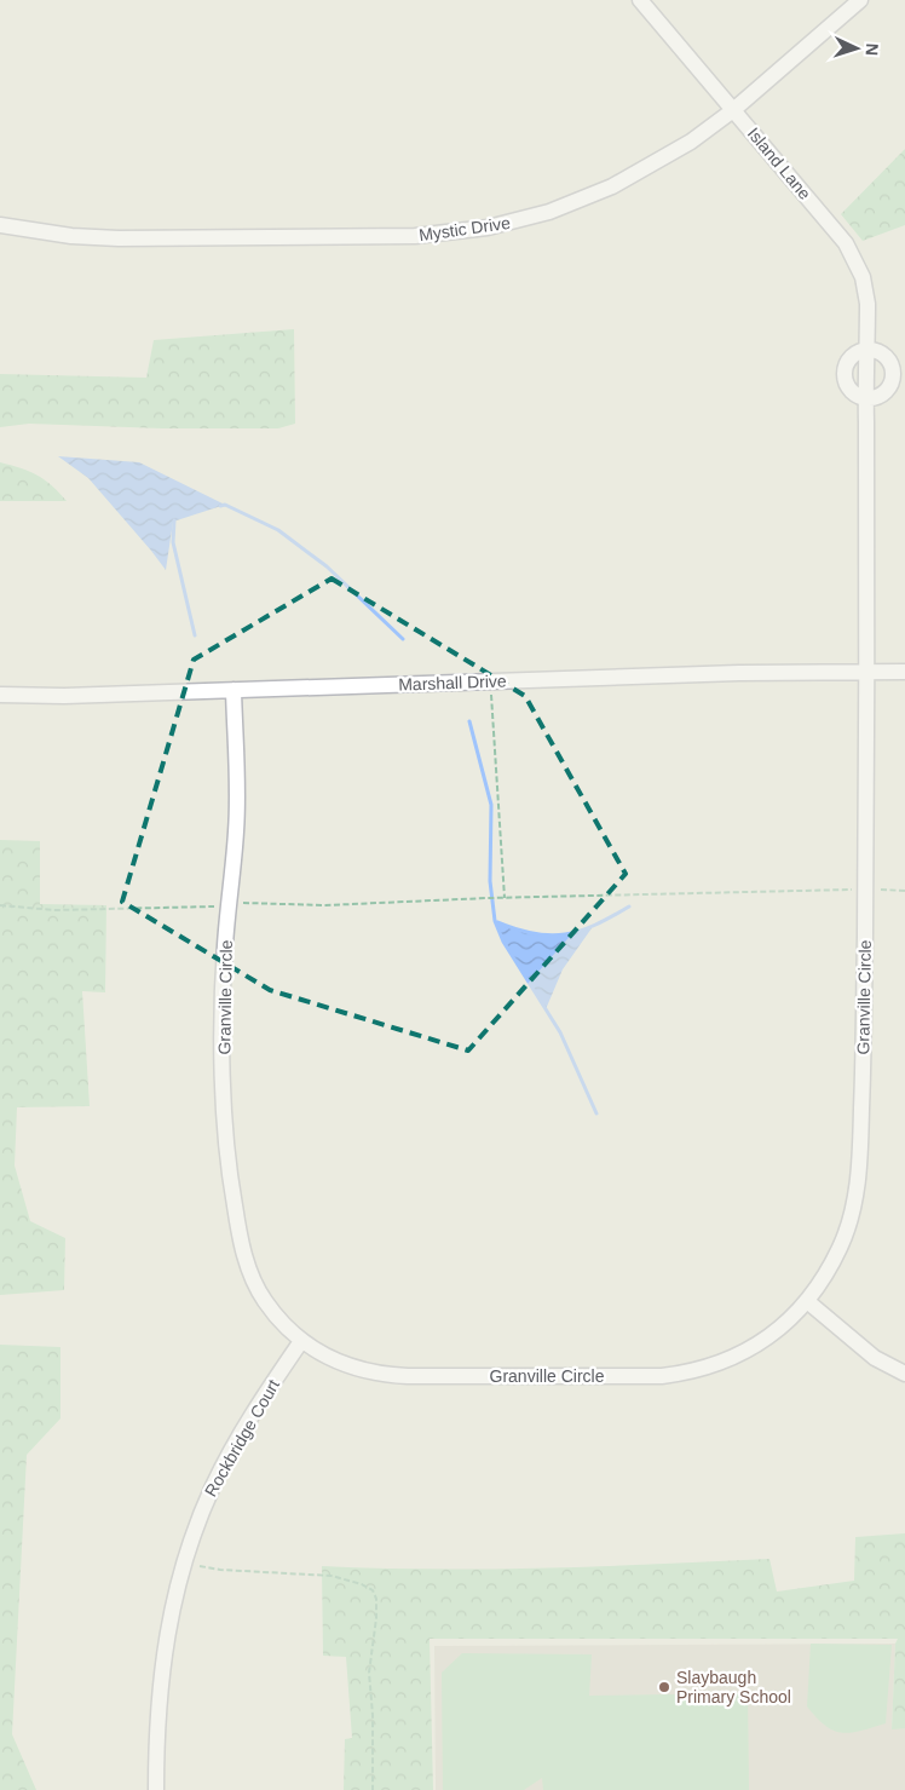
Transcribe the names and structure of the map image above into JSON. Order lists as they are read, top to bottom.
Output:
{
  "streets": {
    "street": [
      "Island Lane",
      "Mystic Drive",
      "Marshall Drive",
      "Granville Circle",
      "Rockbridge Court"
    ]
  },
  "crossings": [
    ["Island Lane", "Mystic Drive"],
    ["Island Lane", "Marshall Drive"],
    ["Island Lane", "Granville Circle"],
    ["Marshall Drive", "Granville Circle"],
    ["Granville Circle", "Rockbridge Court"]
  ],
  "places": ["Slaybaugh Primary School"],
  "north": "right"
}
